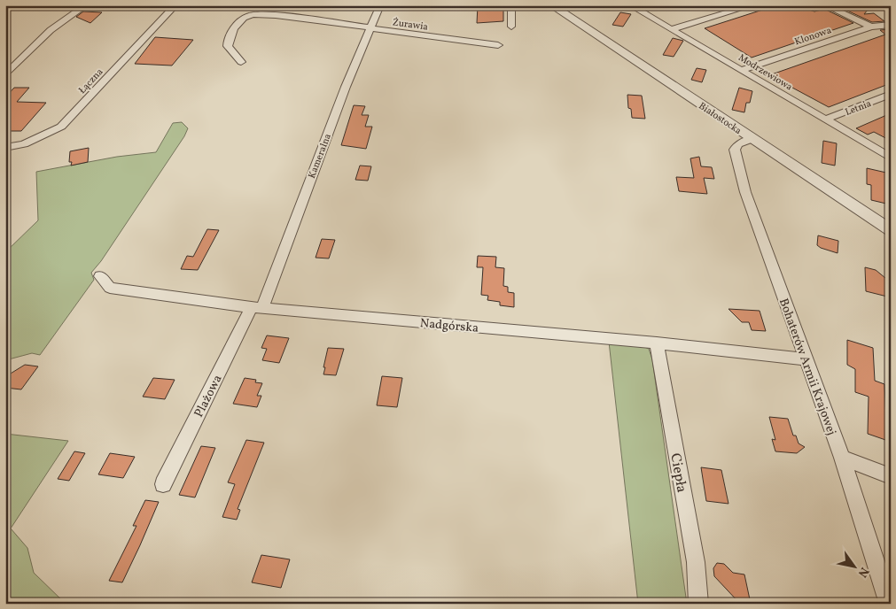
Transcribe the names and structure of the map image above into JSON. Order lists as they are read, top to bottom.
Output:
{
  "streets": {
    "street": [
      "Żurawia",
      "Klonowa",
      "Modrzewiowa",
      "Łączna",
      "Letnia",
      "Białostocka",
      "Kameralna",
      "Nadgórska",
      "Bohaterów Armii Krajowej",
      "Plażowa",
      "Ciepła"
    ]
  },
  "crossings": [
    ["Żurawia", "Kameralna"],
    ["Klonowa", "Modrzewiowa"],
    ["Modrzewiowa", "Letnia"],
    ["Białostocka", "Bohaterów Armii Krajowej"],
    ["Kameralna", "Nadgórska"],
    ["Kameralna", "Plażowa"],
    ["Nadgórska", "Bohaterów Armii Krajowej"],
    ["Nadgórska", "Plażowa"],
    ["Nadgórska", "Ciepła"]
  ],
  "north": "bottom right"
}
